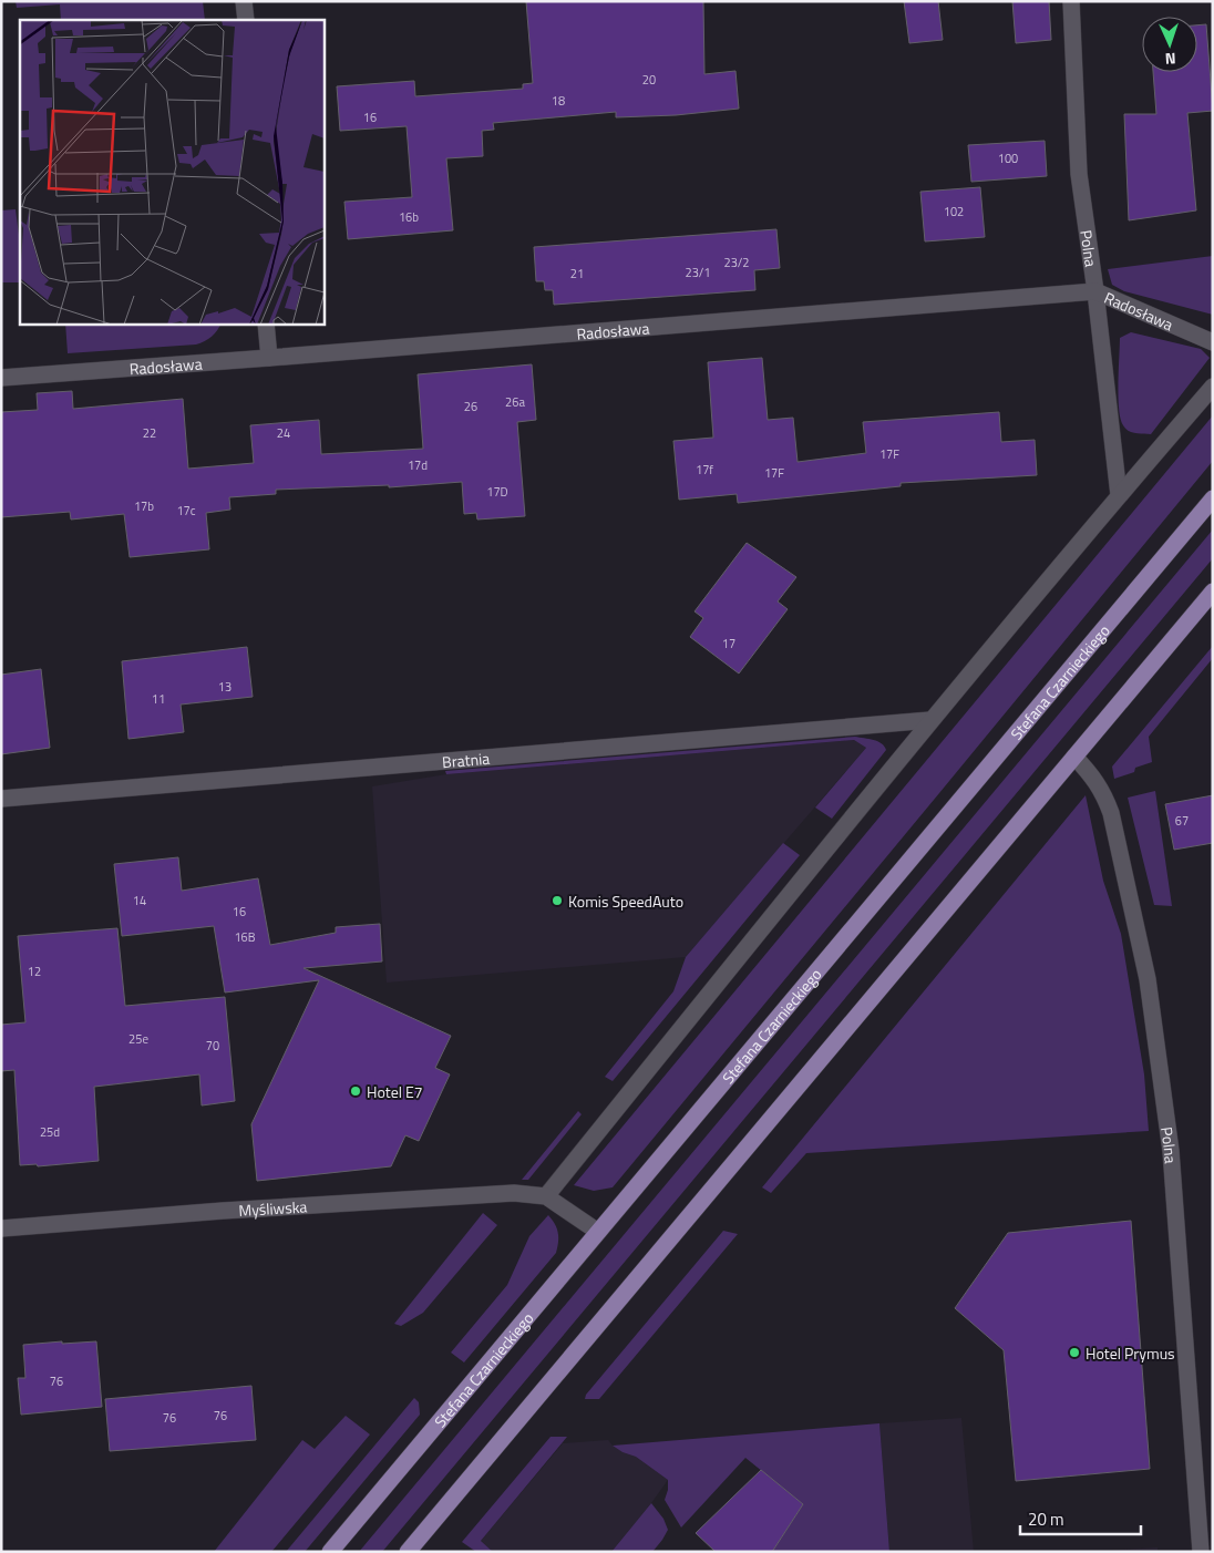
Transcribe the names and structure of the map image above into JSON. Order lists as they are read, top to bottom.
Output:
{
  "streets": {
    "main road": ["Stefana Czarnieckiego"],
    "street": [
      "Polna",
      "Radosława",
      "Bratnia",
      "Myśliwska"
    ]
  },
  "crossings": [
    ["Polna", "Radosława"]
  ],
  "places": ["Komis SpeedAuto", "Hotel E7", "Hotel Prymus"],
  "house_numbers": [
    "20",
    "18",
    "16",
    "100",
    "102",
    "16b",
    "23/2",
    "23/1",
    "21",
    "26a",
    "26",
    "22",
    "24",
    "17F",
    "17d",
    "17f",
    "17F",
    "17D",
    "17b",
    "17c",
    "17",
    "13",
    "11",
    "67",
    "14",
    "16",
    "16B",
    "12",
    "25e",
    "70",
    "25d",
    "76",
    "76",
    "76"
  ],
  "scale_bar": "20 m",
  "north": "bottom"
}
